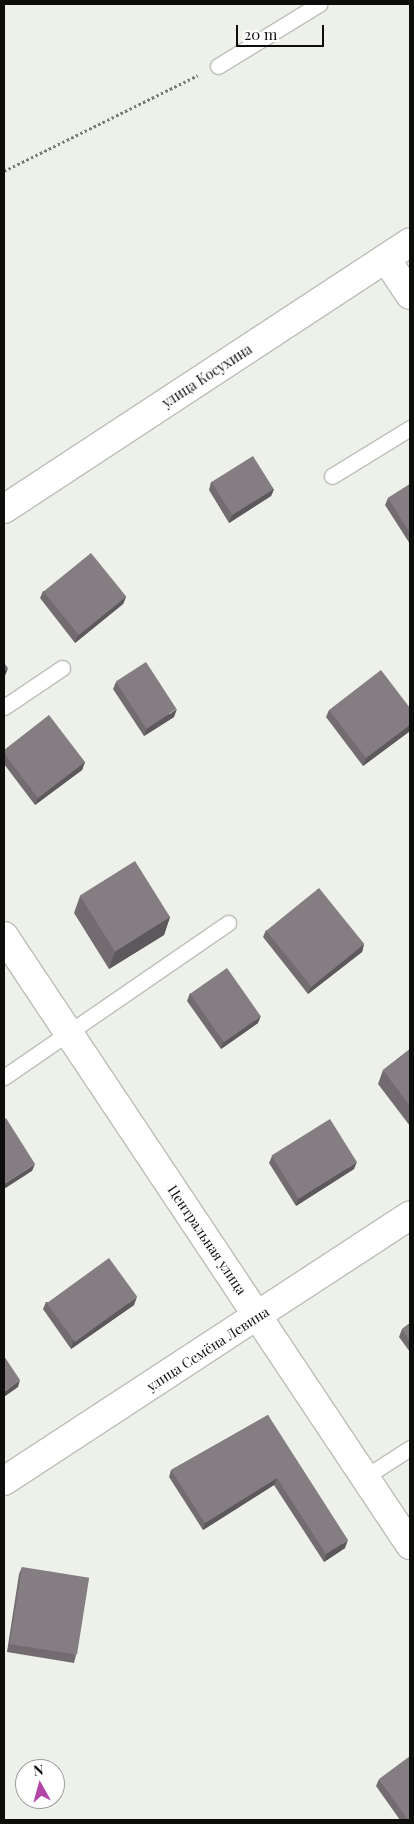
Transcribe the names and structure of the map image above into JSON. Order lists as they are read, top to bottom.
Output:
{
  "streets": {
    "street": ["улица Косухина", "Центральная улица", "улица Семёна Левина"]
  },
  "crossings": [
    ["Центральная улица", "улица Семёна Левина"]
  ],
  "scale_bar": "20 m",
  "north": "top"
}
